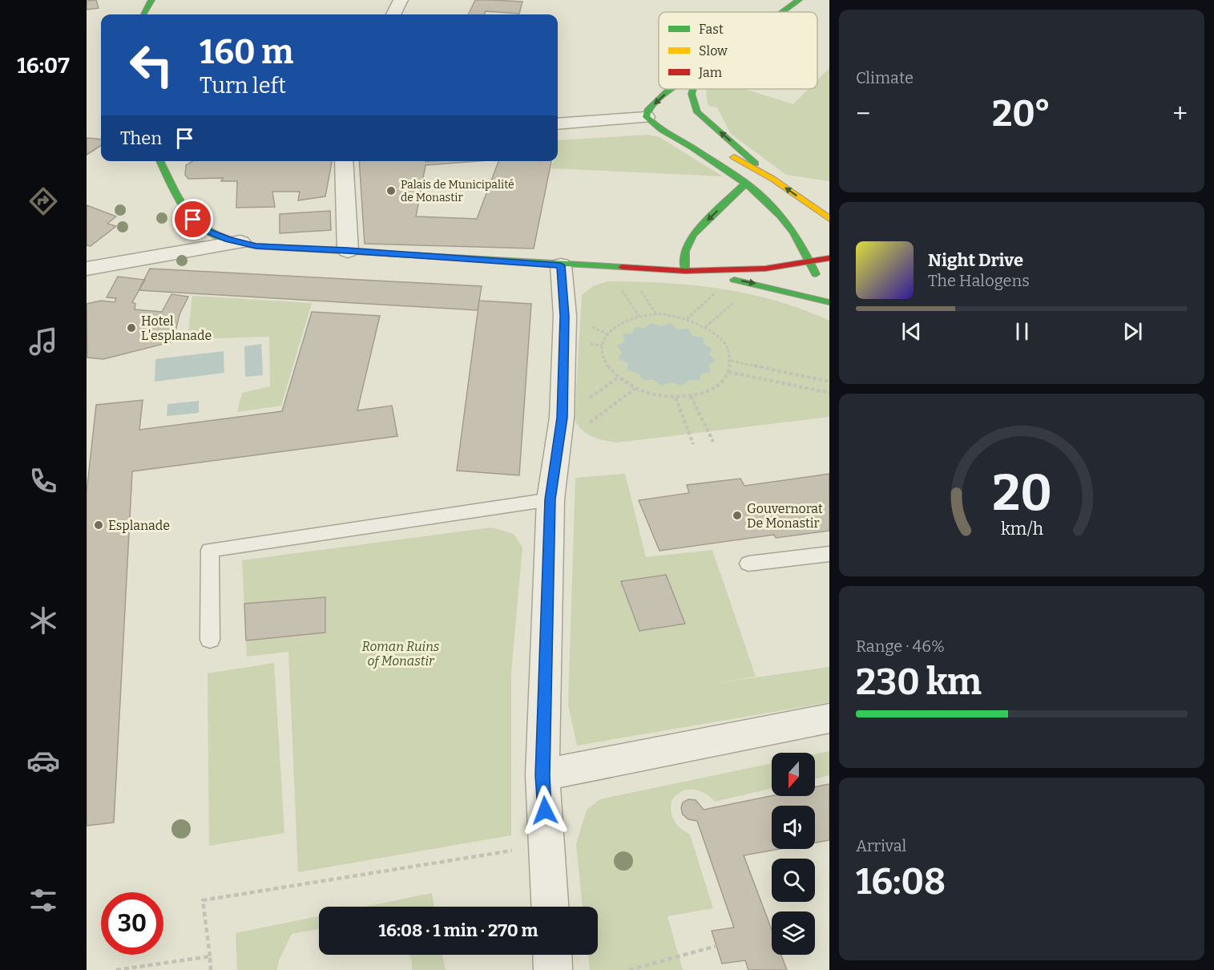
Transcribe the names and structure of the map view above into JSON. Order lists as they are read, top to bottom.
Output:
{
  "parks": ["Roman Ruins of Monastir"],
  "places": [
    "Palais de Municipalité de Monastir",
    "Hotel L'esplanade",
    "Gouvernorat De Monastir",
    "Esplanade"
  ],
  "legend": ["Fast", "Slow", "Jam"],
  "north": "bottom",
  "page": {
    "tabs": "16:07",
    "tile": [
      "Climate",
      ["Range · 46%", "230 km"],
      ["Arrival", "16:08"]
    ],
    "turn": ["160 m", "Turn left"],
    "heat": ["−", "20°", "+"],
    "then": "Then",
    "song": ["Night Drive", "The Halogens"],
    "limit": "30",
    "trip": "16:08 · 1 min · 270 m",
    "gauge": ["20", "km/h"]
  }
}
